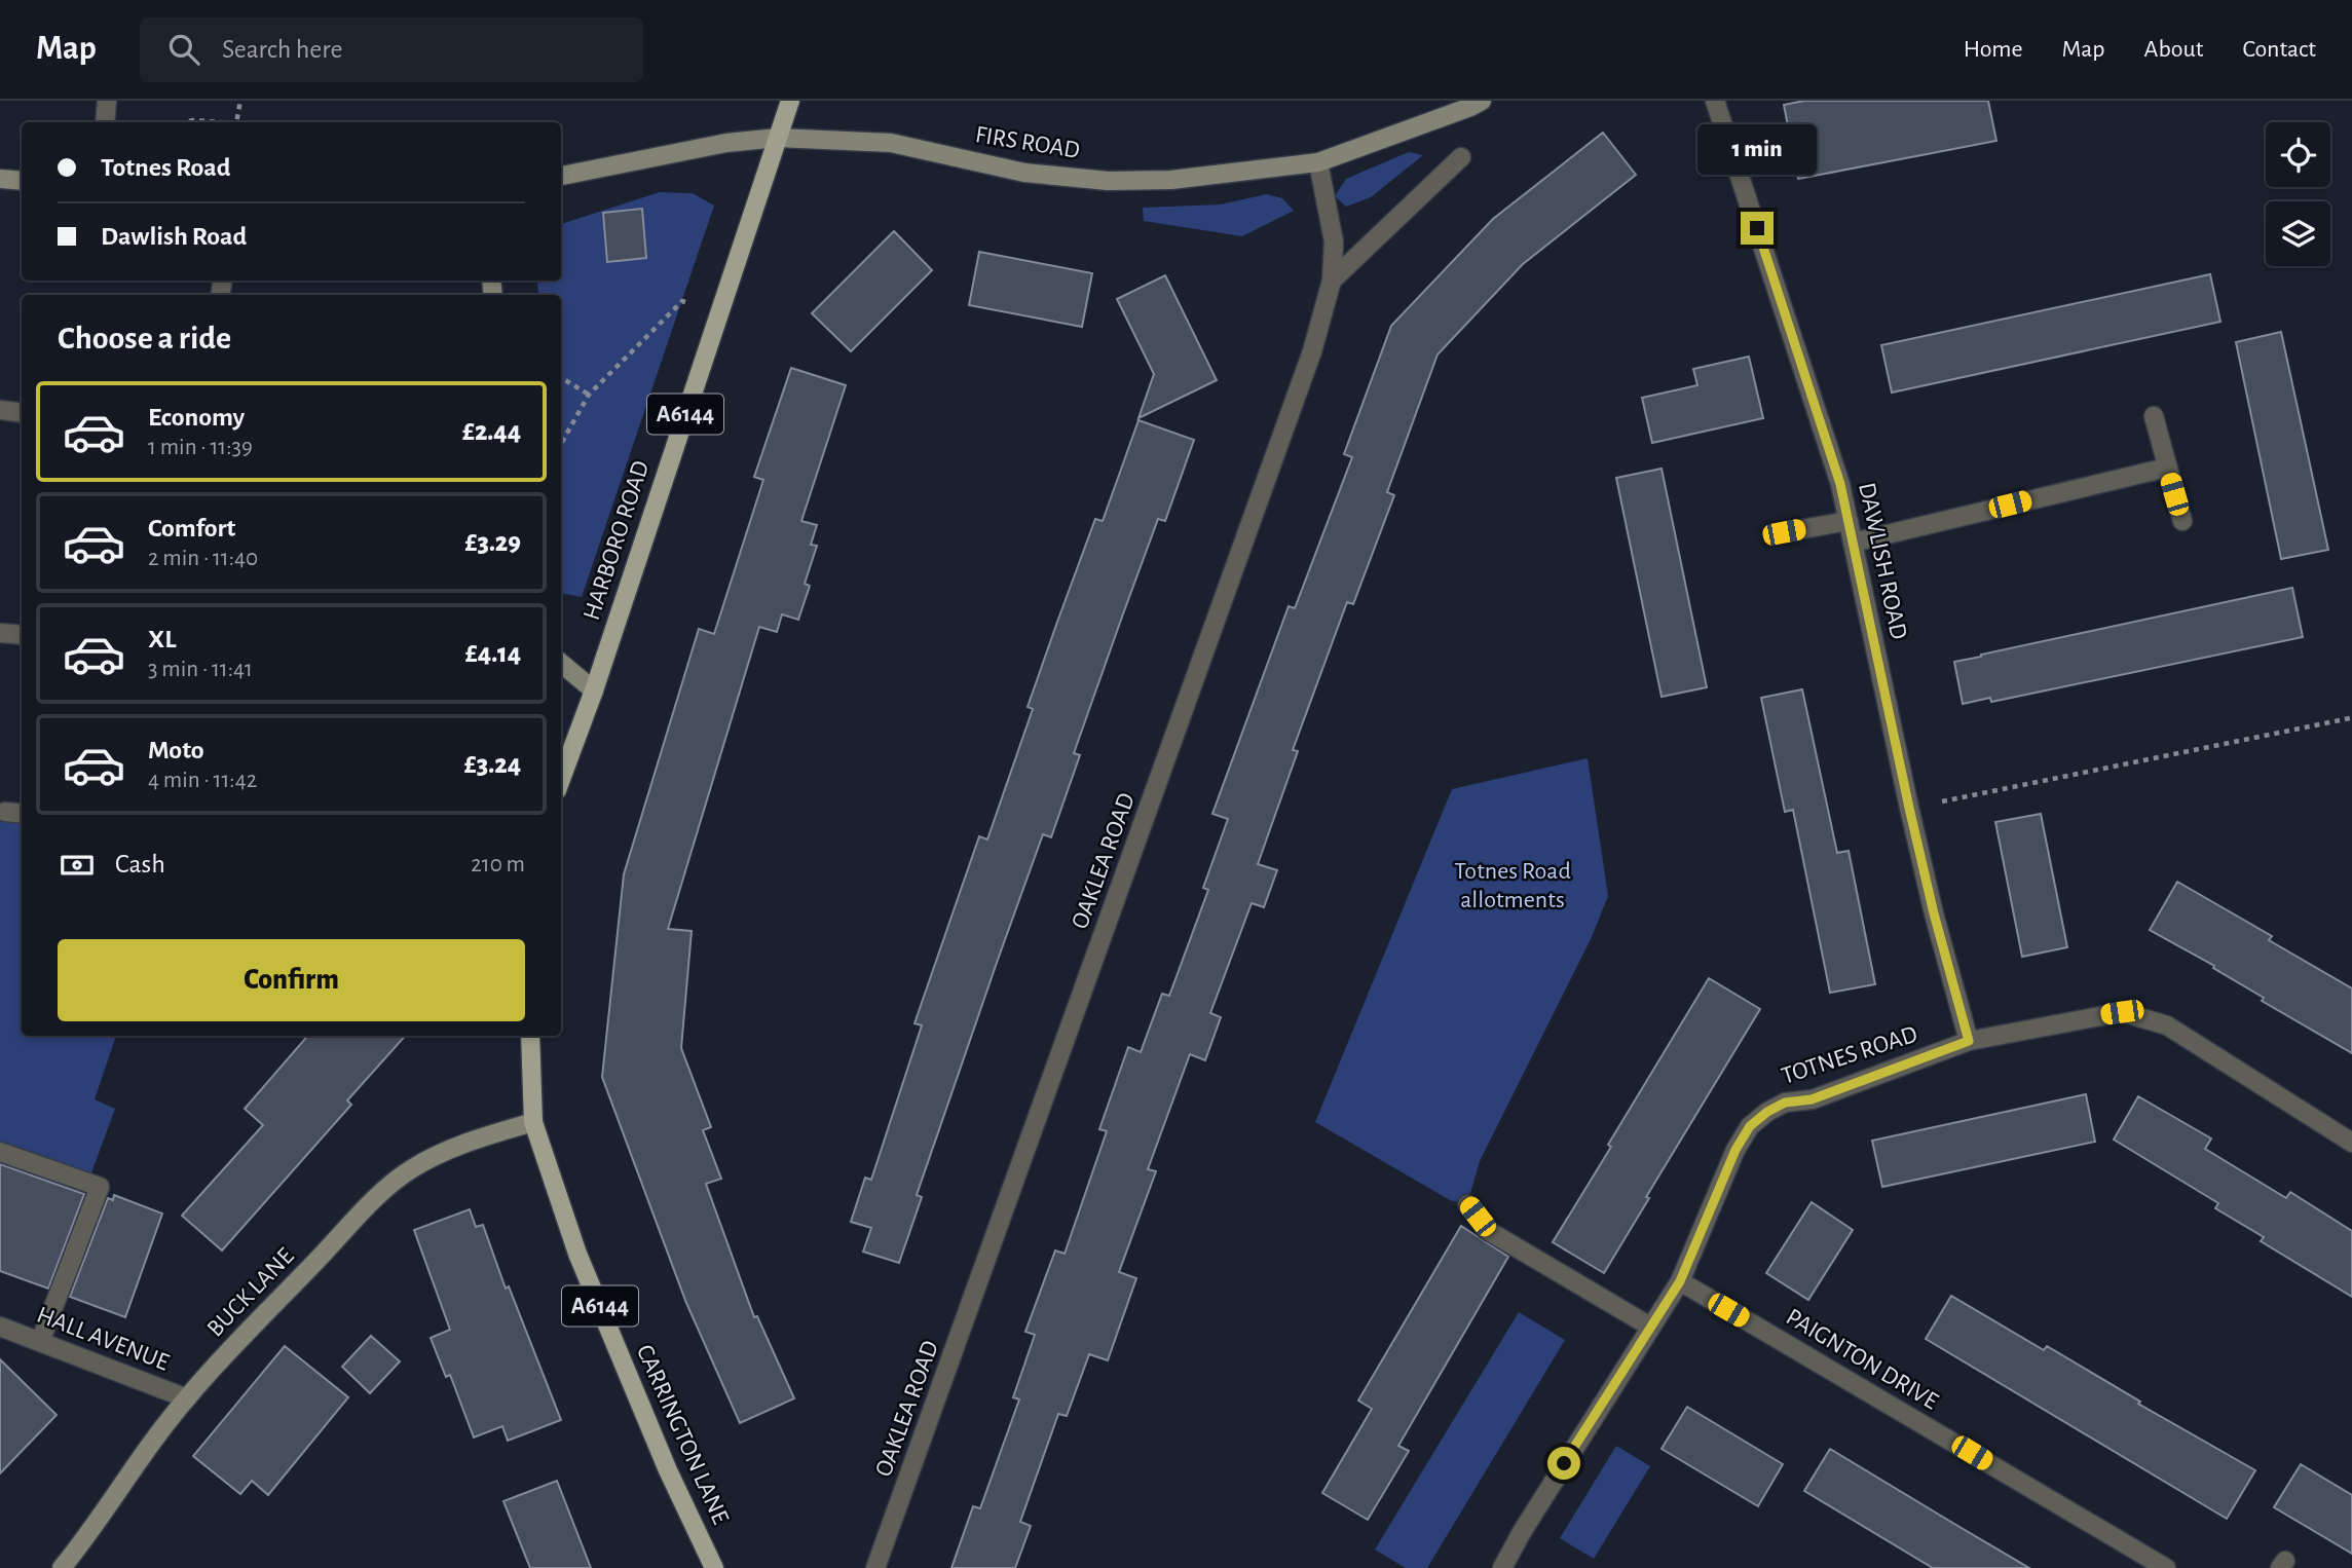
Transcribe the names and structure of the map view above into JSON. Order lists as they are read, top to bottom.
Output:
{
  "streets": {
    "main road": ["A6144", "HARBORO ROAD", "CARRINGTON LANE"],
    "street": [
      "FIRS ROAD",
      "DAWLISH ROAD",
      "OAKLEA ROAD",
      "TOTNES ROAD",
      "BUCK LANE",
      "HALL AVENUE",
      "PAIGNTON DRIVE"
    ]
  },
  "crossings": [
    ["FIRS ROAD", "HARBORO ROAD"],
    ["FIRS ROAD", "OAKLEA ROAD"],
    ["DAWLISH ROAD", "TOTNES ROAD"],
    ["TOTNES ROAD", "PAIGNTON DRIVE"],
    ["BUCK LANE", "HALL AVENUE"],
    ["BUCK LANE", "CARRINGTON LANE"]
  ],
  "parks": ["Totnes Road allotments"],
  "page": {
    "header": "Map",
    "search": "Search here",
    "nav": [
      "Home",
      "Map",
      "About",
      "Contact"
    ],
    "banner": ["Totnes Road", "Dawlish Road"],
    "bubble": "1 min",
    "heading": "Choose a ride",
    "list": [
      {
        "name": "Economy",
        "note": "1 min · 11:39",
        "value": "£2.44"
      },
      {
        "name": "Comfort",
        "note": "2 min · 11:40",
        "value": "£3.29"
      },
      {
        "name": "XL",
        "note": "3 min · 11:41",
        "value": "£4.14"
      },
      {
        "name": "Moto",
        "note": "4 min · 11:42",
        "value": "£3.24"
      }
    ],
    "pay": ["Cash", "210 m"],
    "buttons": "Confirm"
  }
}
